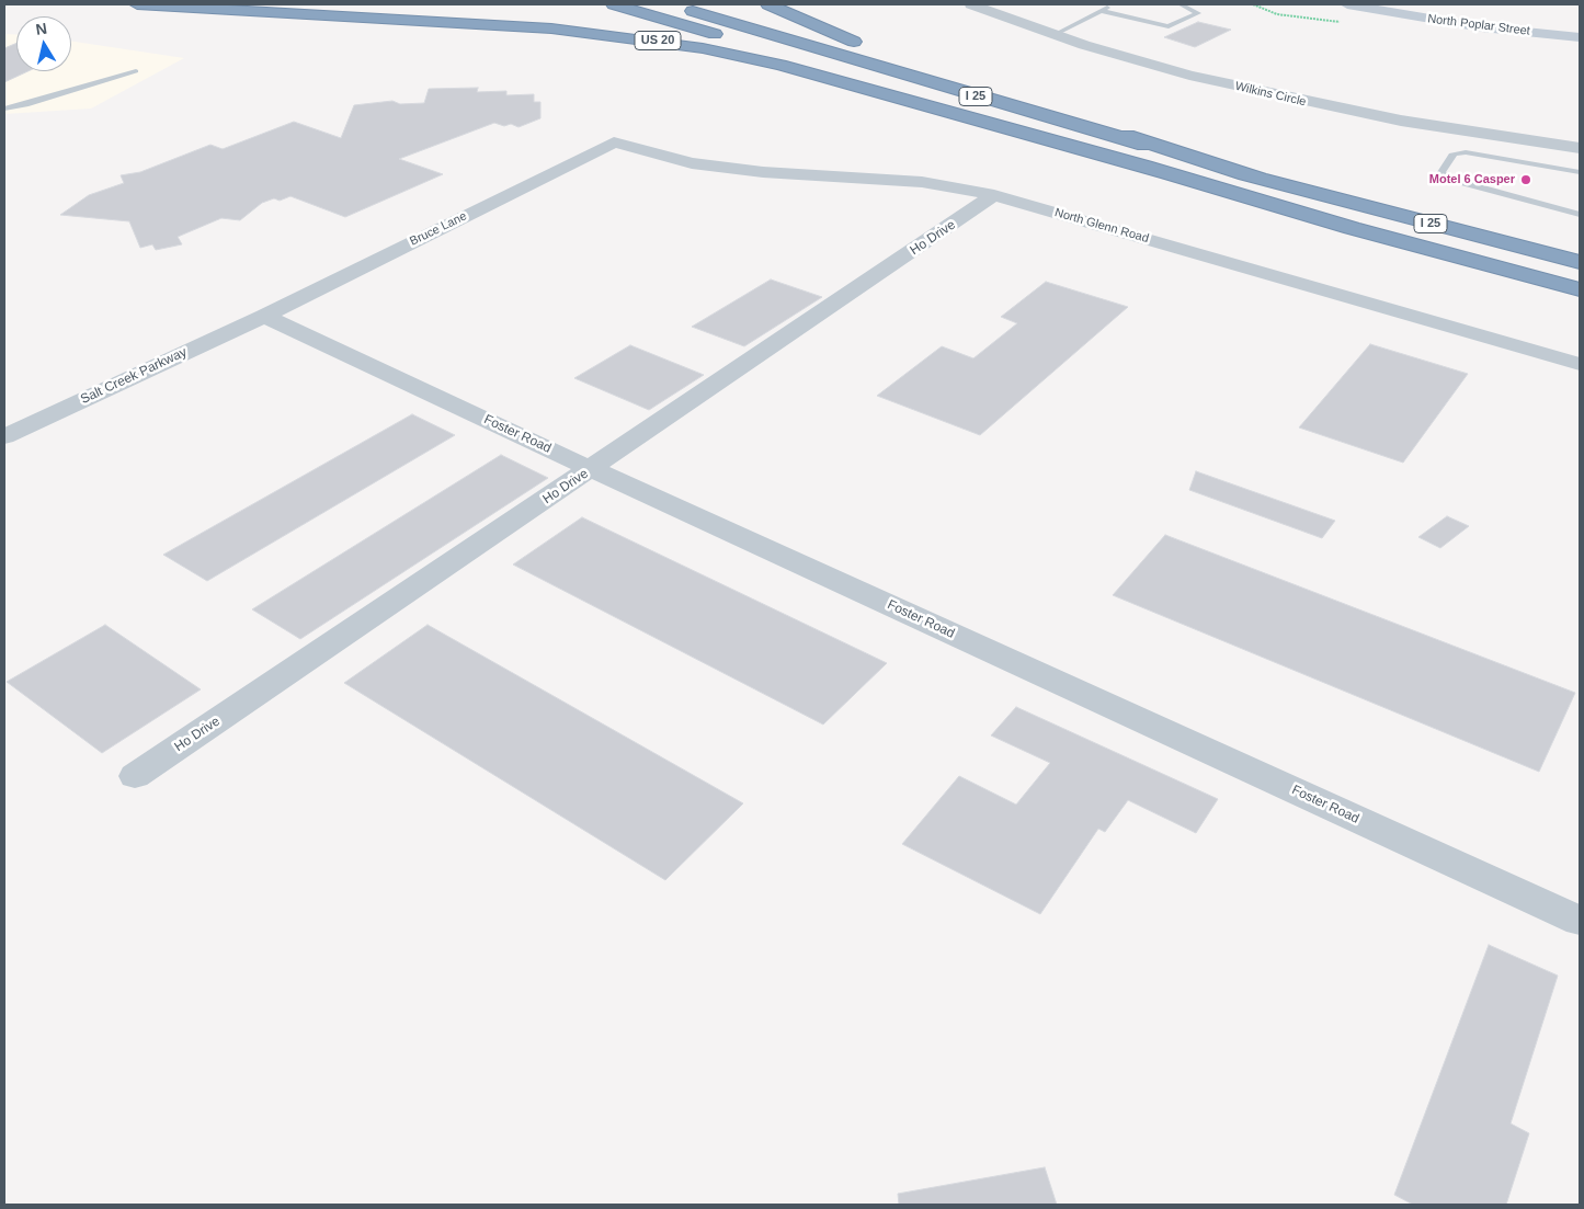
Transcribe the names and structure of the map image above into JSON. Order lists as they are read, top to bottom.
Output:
{
  "streets": {
    "highway": ["US 20", "I 25"],
    "main road": ["North Poplar Street"],
    "street": [
      "Wilkins Circle",
      "North Glenn Road",
      "Bruce Lane",
      "Ho Drive",
      "Salt Creek Parkway",
      "Foster Road"
    ]
  },
  "crossings": [
    ["US 20", "I 25"],
    ["North Glenn Road", "Bruce Lane"],
    ["North Glenn Road", "Ho Drive"],
    ["Bruce Lane", "Salt Creek Parkway"],
    ["Bruce Lane", "Foster Road"],
    ["Ho Drive", "Foster Road"],
    ["Salt Creek Parkway", "Foster Road"]
  ],
  "places": ["Motel 6 Casper"],
  "north": "top"
}
